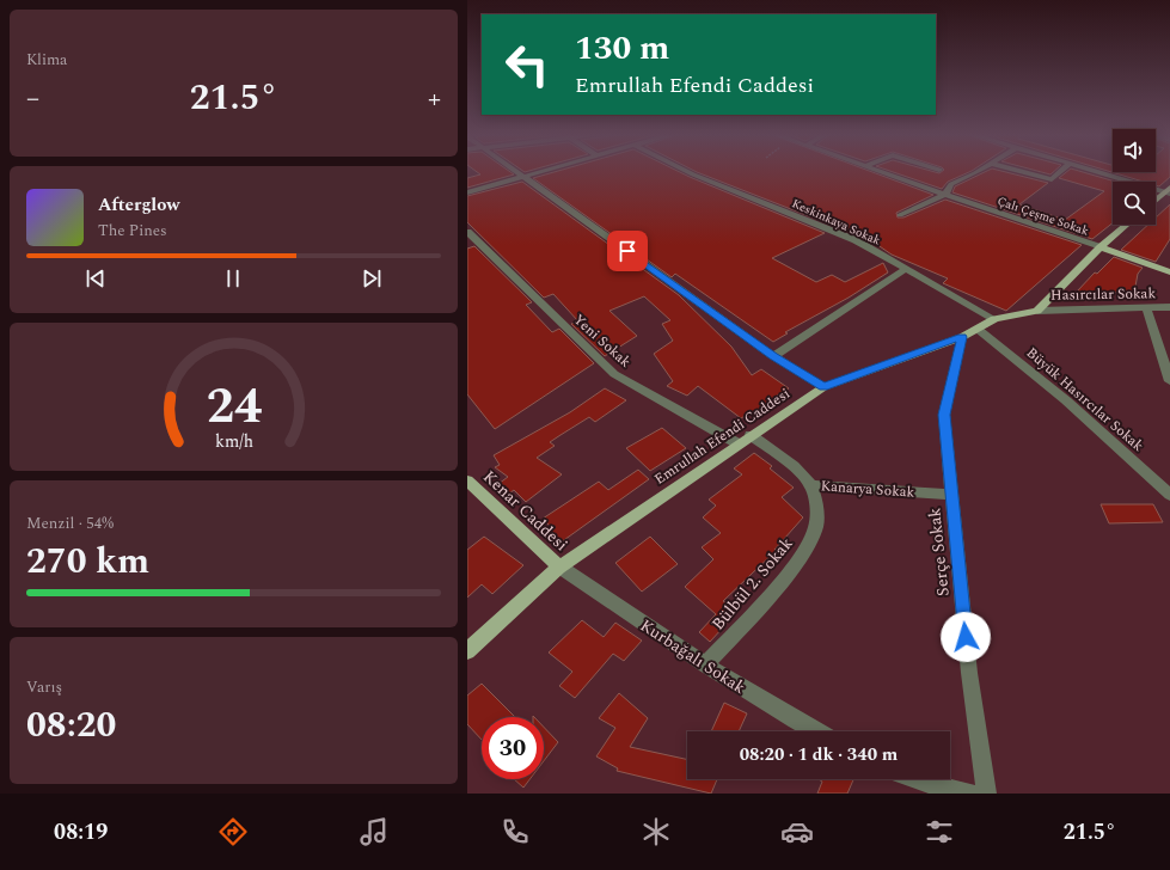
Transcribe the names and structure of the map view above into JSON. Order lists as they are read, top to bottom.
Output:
{
  "streets": {
    "main road": ["Çalı Çeşme Sokak", "Emrullah Efendi Caddesi", "Kenar Caddesi"],
    "street": [
      "Keskinkaya Sokak",
      "Hasırcılar Sokak",
      "Yeni Sokak",
      "Büyük Hasırcılar Sokak",
      "Kanarya Sokak",
      "Serçe Sokak",
      "Bülbül 2. Sokak",
      "Kurbağalı Sokak"
    ]
  },
  "crossings": [
    ["Keskinkaya Sokak", "Emrullah Efendi Caddesi"],
    ["Hasırcılar Sokak", "Emrullah Efendi Caddesi"],
    ["Yeni Sokak", "Emrullah Efendi Caddesi"],
    ["Büyük Hasırcılar Sokak", "Emrullah Efendi Caddesi"],
    ["Emrullah Efendi Caddesi", "Kenar Caddesi"],
    ["Emrullah Efendi Caddesi", "Serçe Sokak"],
    ["Emrullah Efendi Caddesi", "Kurbağalı Sokak"],
    ["Kanarya Sokak", "Serçe Sokak"],
    ["Kanarya Sokak", "Bülbül 2. Sokak"],
    ["Kenar Caddesi", "Kurbağalı Sokak"],
    ["Bülbül 2. Sokak", "Kurbağalı Sokak"]
  ],
  "page": {
    "tile": [
      "Klima",
      ["Menzil · 54%", "270 km"],
      ["Varış", "08:20"]
    ],
    "turn": ["130 m", "Emrullah Efendi Caddesi"],
    "heat": ["−", "21.5°", "+"],
    "song": ["Afterglow", "The Pines"],
    "limit": "30",
    "trip": "08:20 · 1 dk · 340 m",
    "tabs": ["08:19", "21.5°"],
    "gauge": ["24", "km/h"]
  }
}
